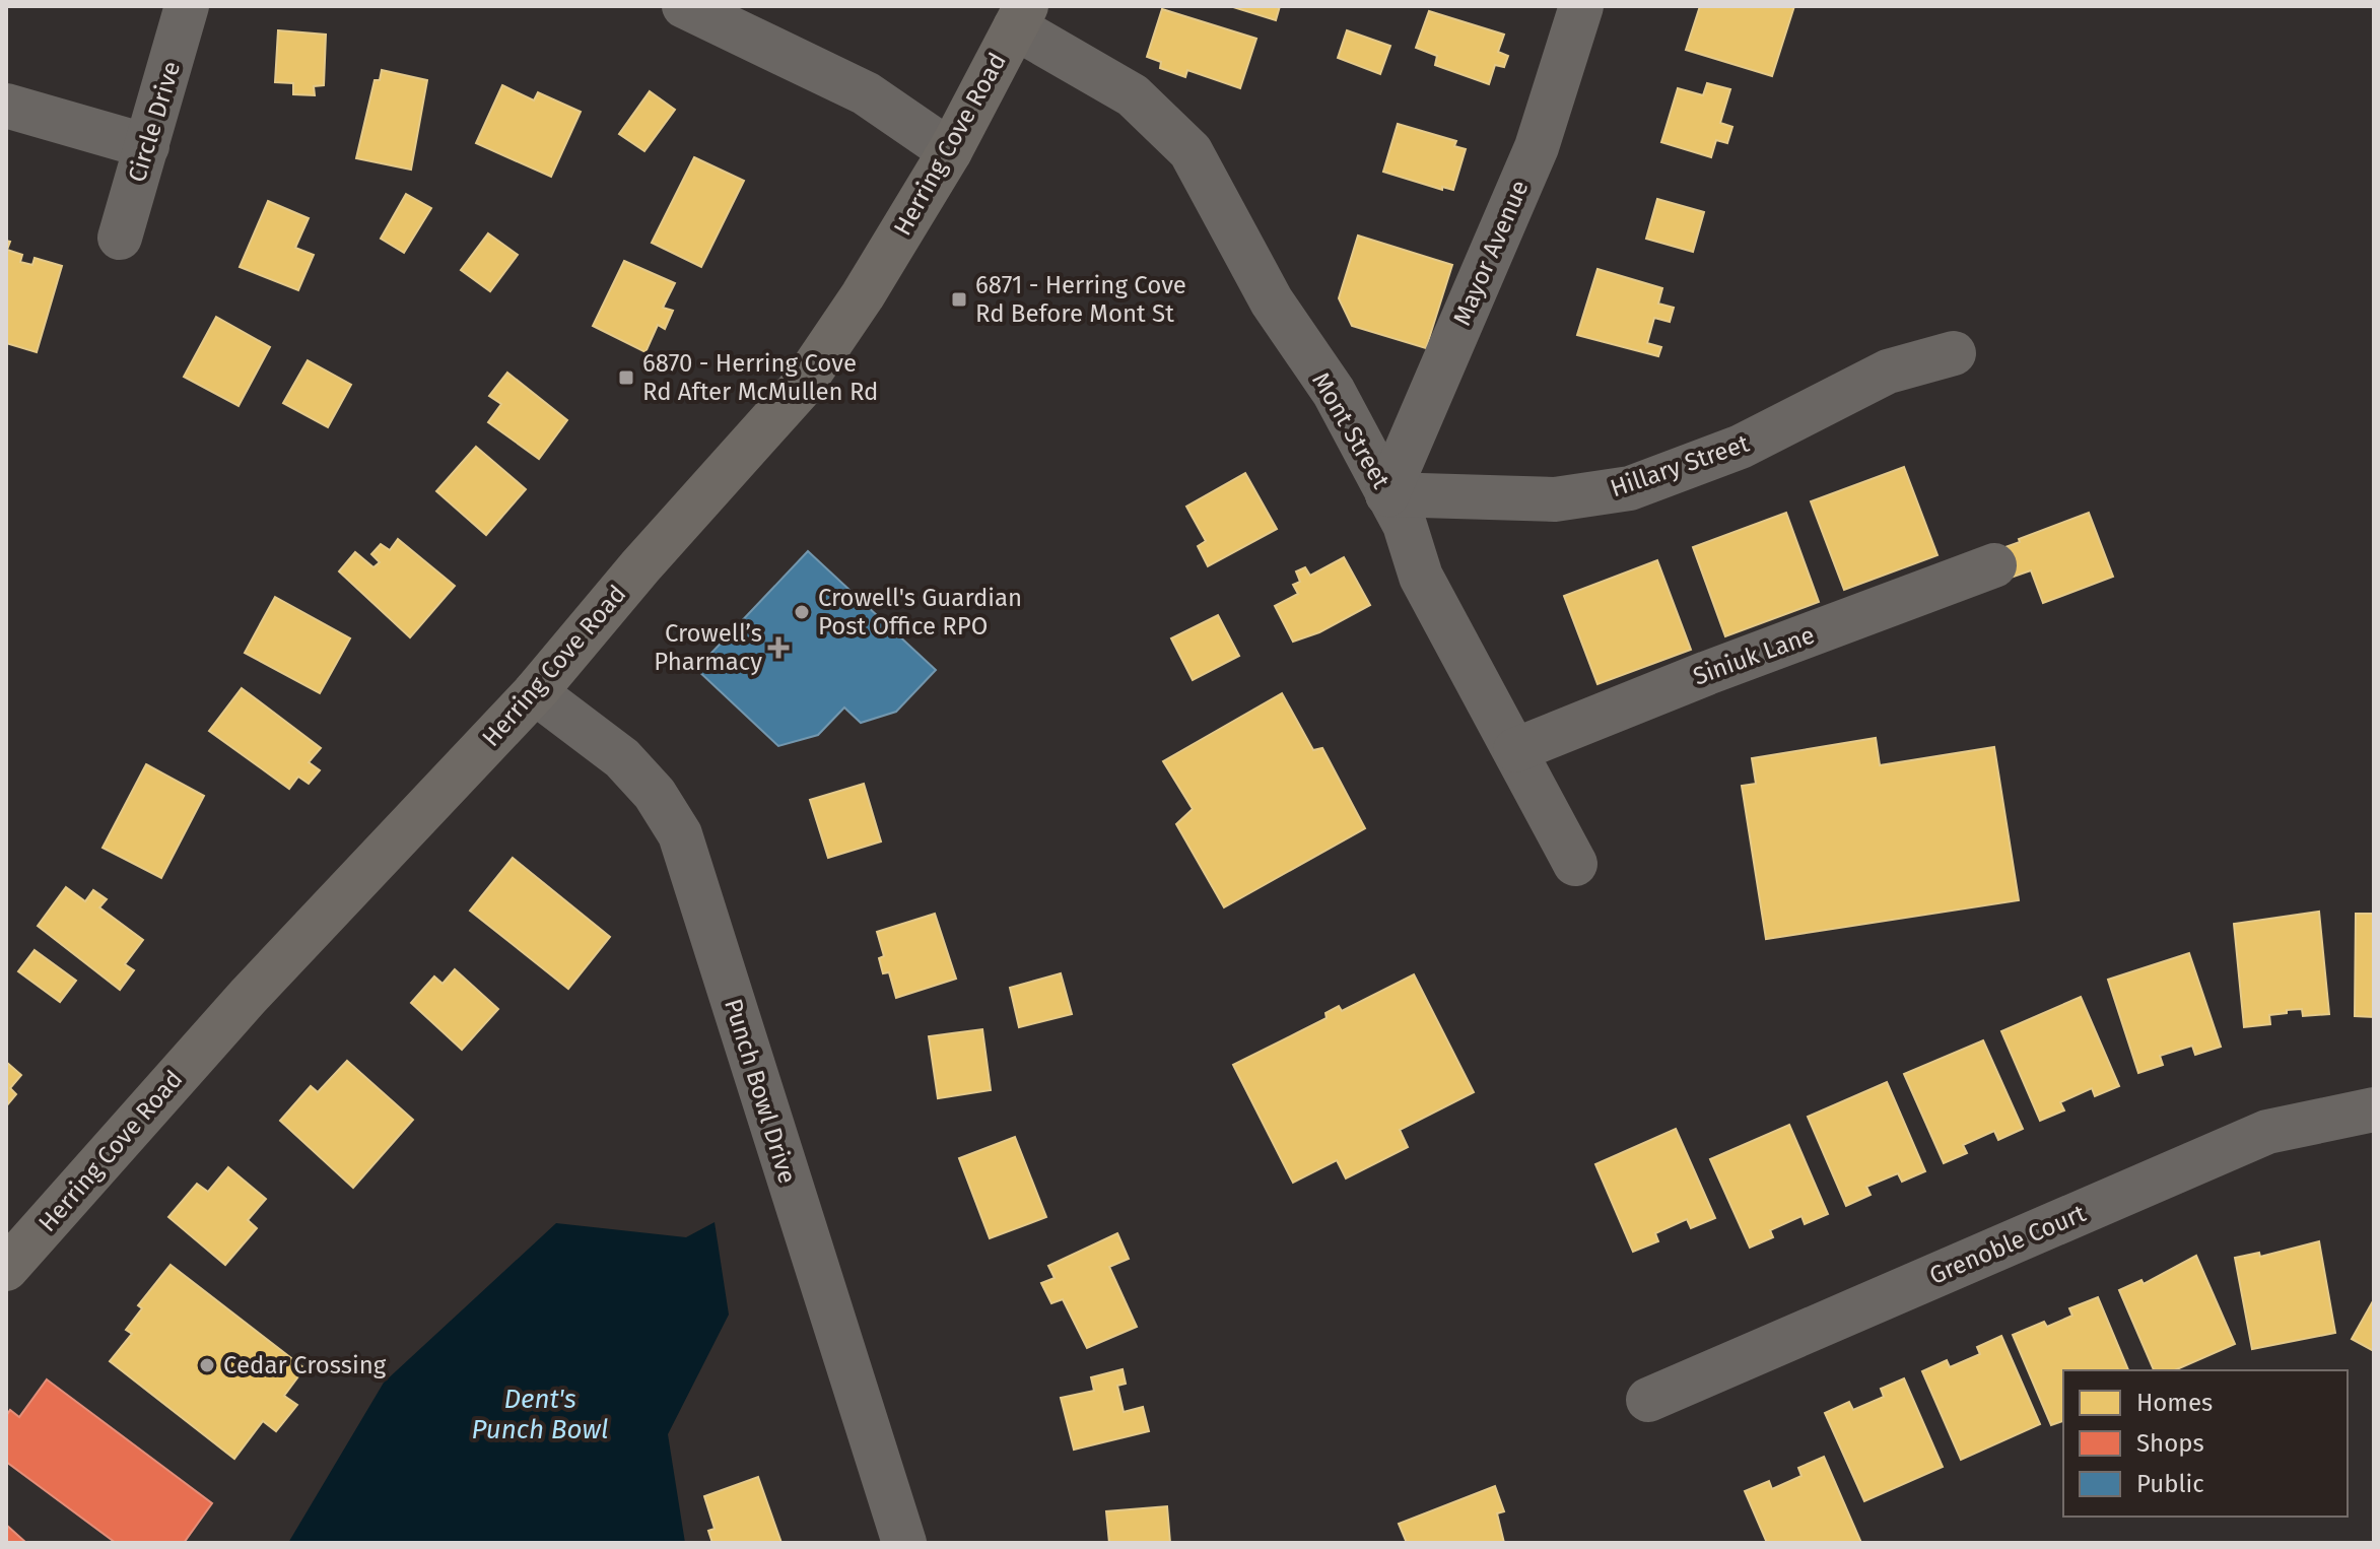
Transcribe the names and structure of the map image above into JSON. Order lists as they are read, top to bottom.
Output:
{
  "streets": {
    "main road": ["Herring Cove Road"],
    "street": [
      "Circle Drive",
      "Mayor Avenue",
      "Mont Street",
      "Hillary Street",
      "Siniuk Lane",
      "Punch Bowl Drive",
      "Grenoble Court"
    ]
  },
  "crossings": [
    ["Herring Cove Road", "Mont Street"],
    ["Herring Cove Road", "Punch Bowl Drive"],
    ["Mayor Avenue", "Mont Street"],
    ["Mayor Avenue", "Hillary Street"],
    ["Mont Street", "Hillary Street"],
    ["Mont Street", "Siniuk Lane"]
  ],
  "water": ["Dent's Punch Bowl"],
  "places": {
    "transit": ["6871 - Herring Cove Rd Before Mont St", "6870 - Herring Cove Rd After McMullen Rd"],
    "other": ["Crowell's Guardian Post Office RPO", "Cedar Crossing"],
    "health": ["Crowell’s Pharmacy"]
  },
  "legend": ["Homes", "Shops", "Public"]
}
